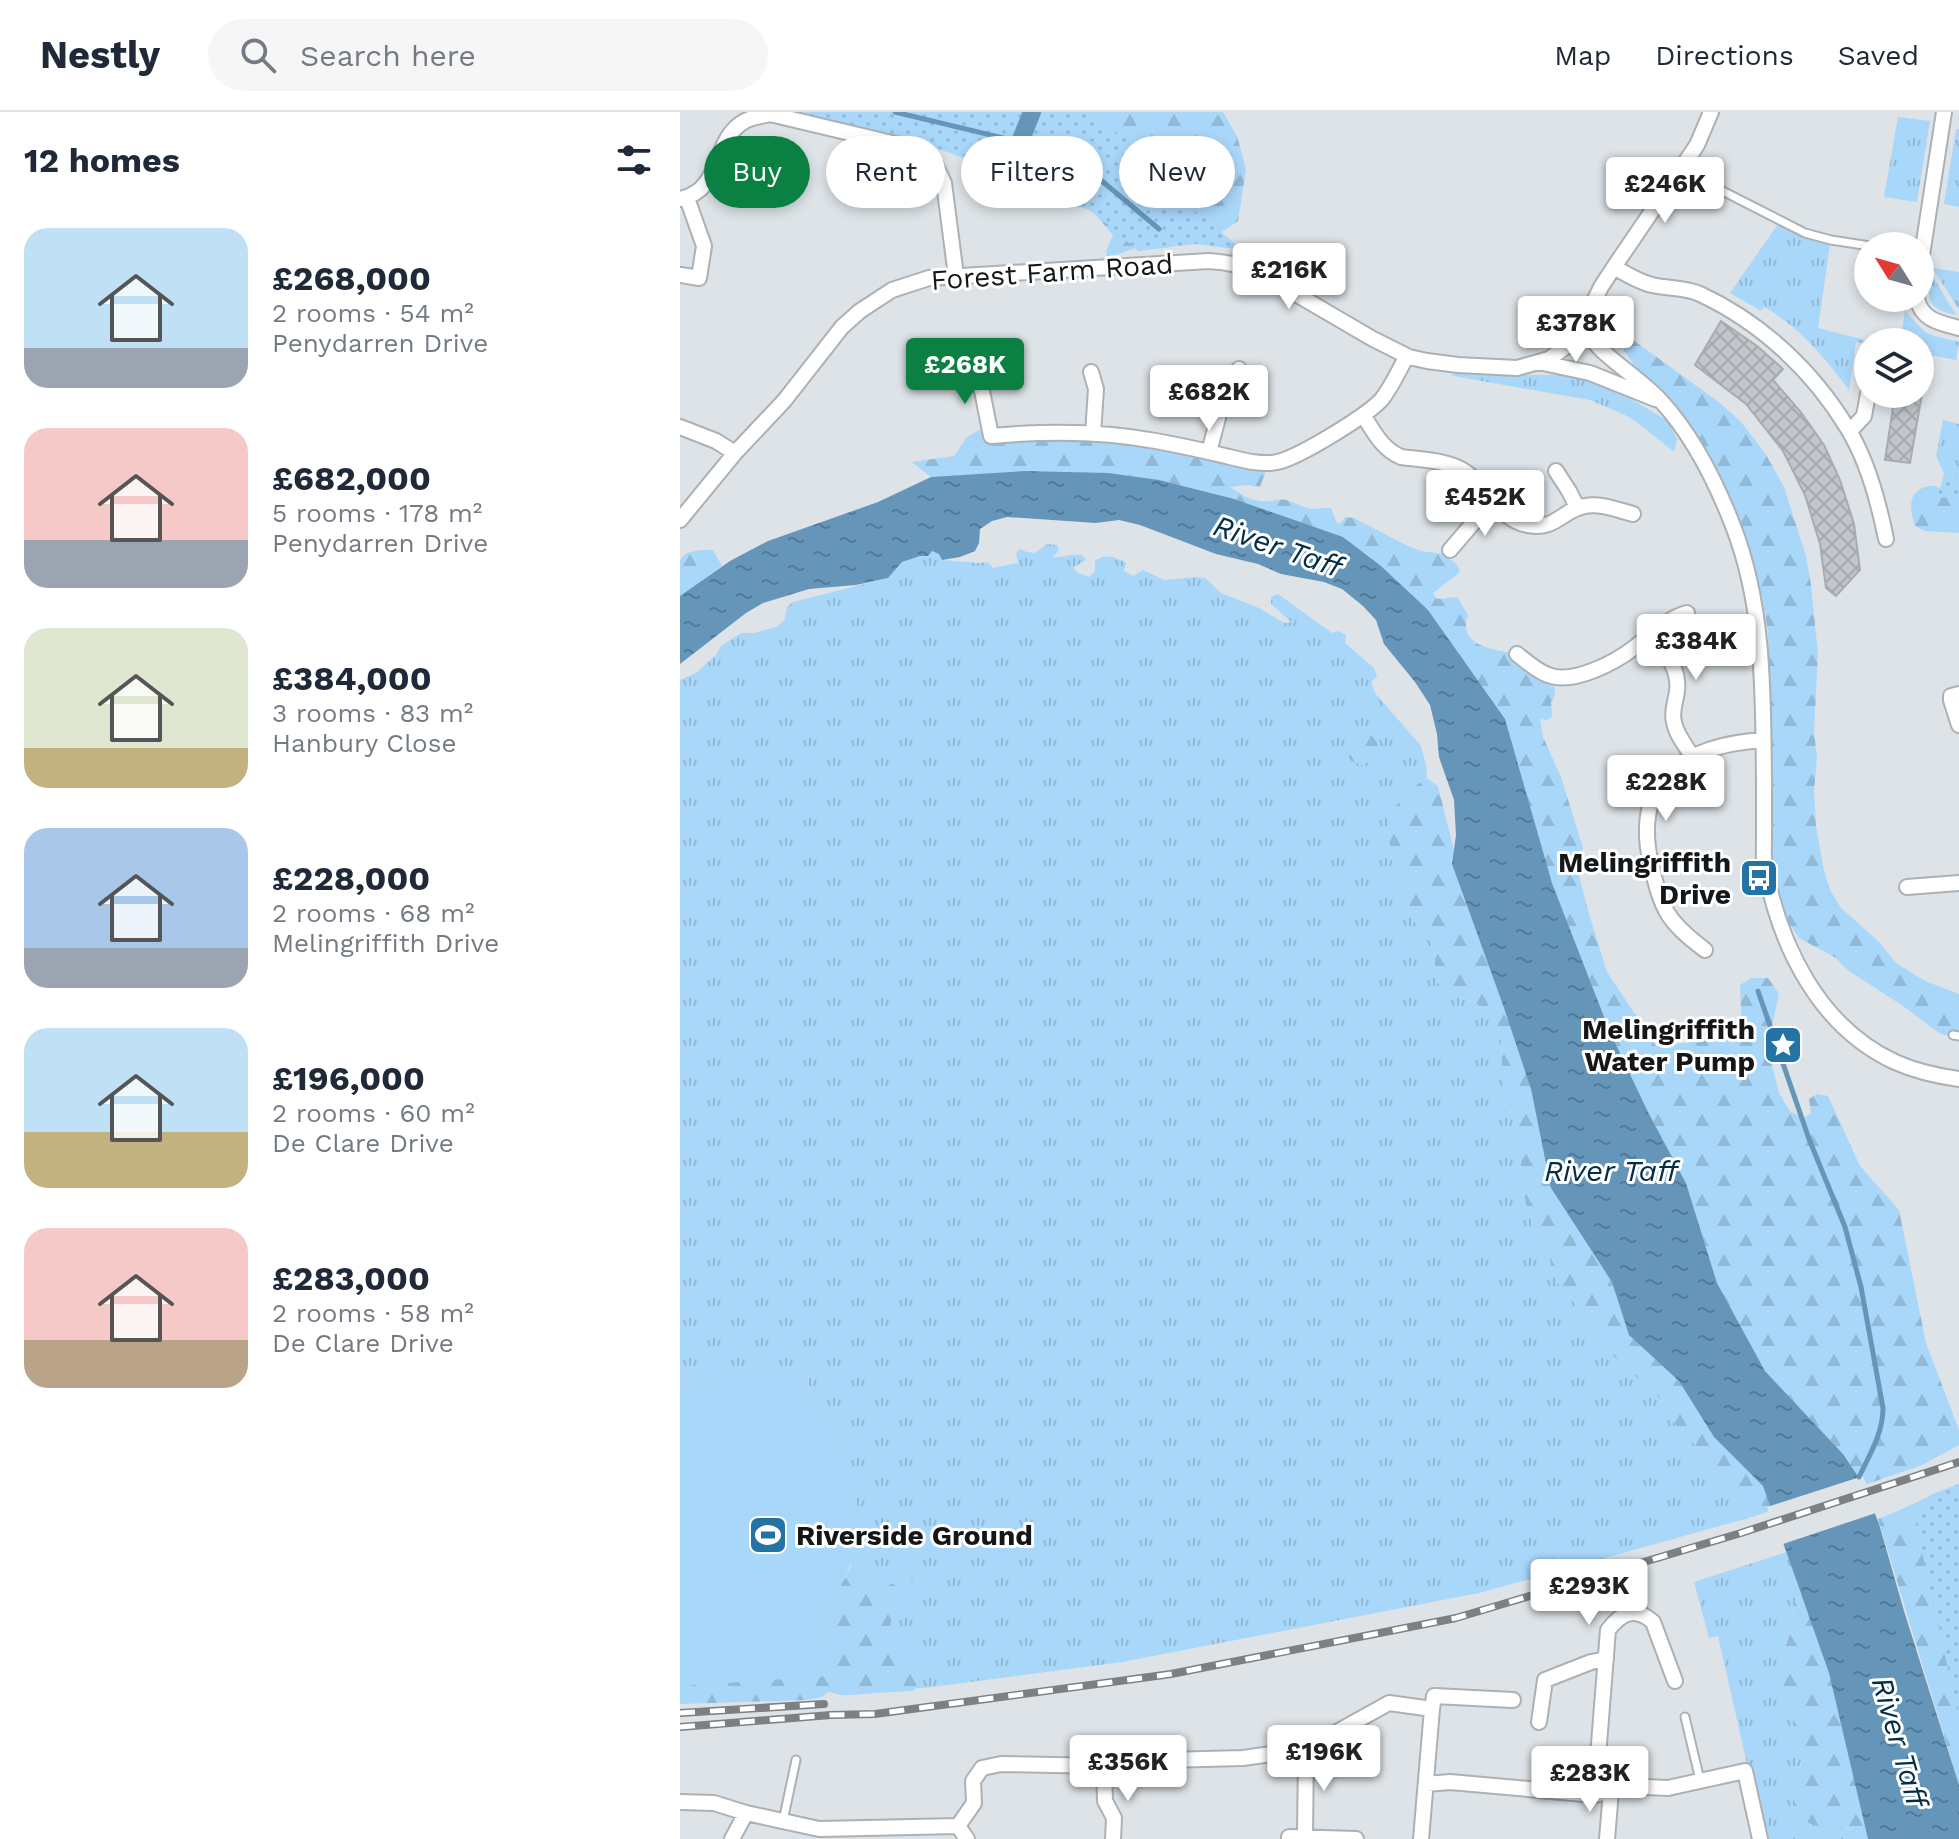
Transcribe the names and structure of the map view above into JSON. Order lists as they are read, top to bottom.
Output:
{
  "streets": {
    "street": ["Forest Farm Road"]
  },
  "water": ["River Taff"],
  "places": {
    "bus stop": ["Melingriffith Drive"],
    "place": ["Melingriffith Water Pump"],
    "sports": ["Riverside Ground"]
  },
  "north": "top left",
  "page": {
    "header": "Nestly",
    "search": "Search here",
    "nav": ["Map", "Directions", "Saved"],
    "heading": "12 homes",
    "chip": [
      "Buy",
      "Rent",
      "Filters",
      "New"
    ],
    "price": [
      "£246K",
      "£216K",
      "£378K",
      "£268K",
      "£682K",
      "£452K",
      "£384K",
      "£228K",
      "£293K",
      "£196K",
      "£356K",
      "£283K"
    ],
    "list": [
      {
        "name": "£268,000",
        "note": "2 rooms · 54 m² · Penydarren Drive"
      },
      {
        "name": "£682,000",
        "note": "5 rooms · 178 m² · Penydarren Drive"
      },
      {
        "name": "£384,000",
        "note": "3 rooms · 83 m² · Hanbury Close"
      },
      {
        "name": "£228,000",
        "note": "2 rooms · 68 m² · Melingriffith Drive"
      },
      {
        "name": "£196,000",
        "note": "2 rooms · 60 m² · De Clare Drive"
      },
      {
        "name": "£283,000",
        "note": "2 rooms · 58 m² · De Clare Drive"
      }
    ]
  }
}
